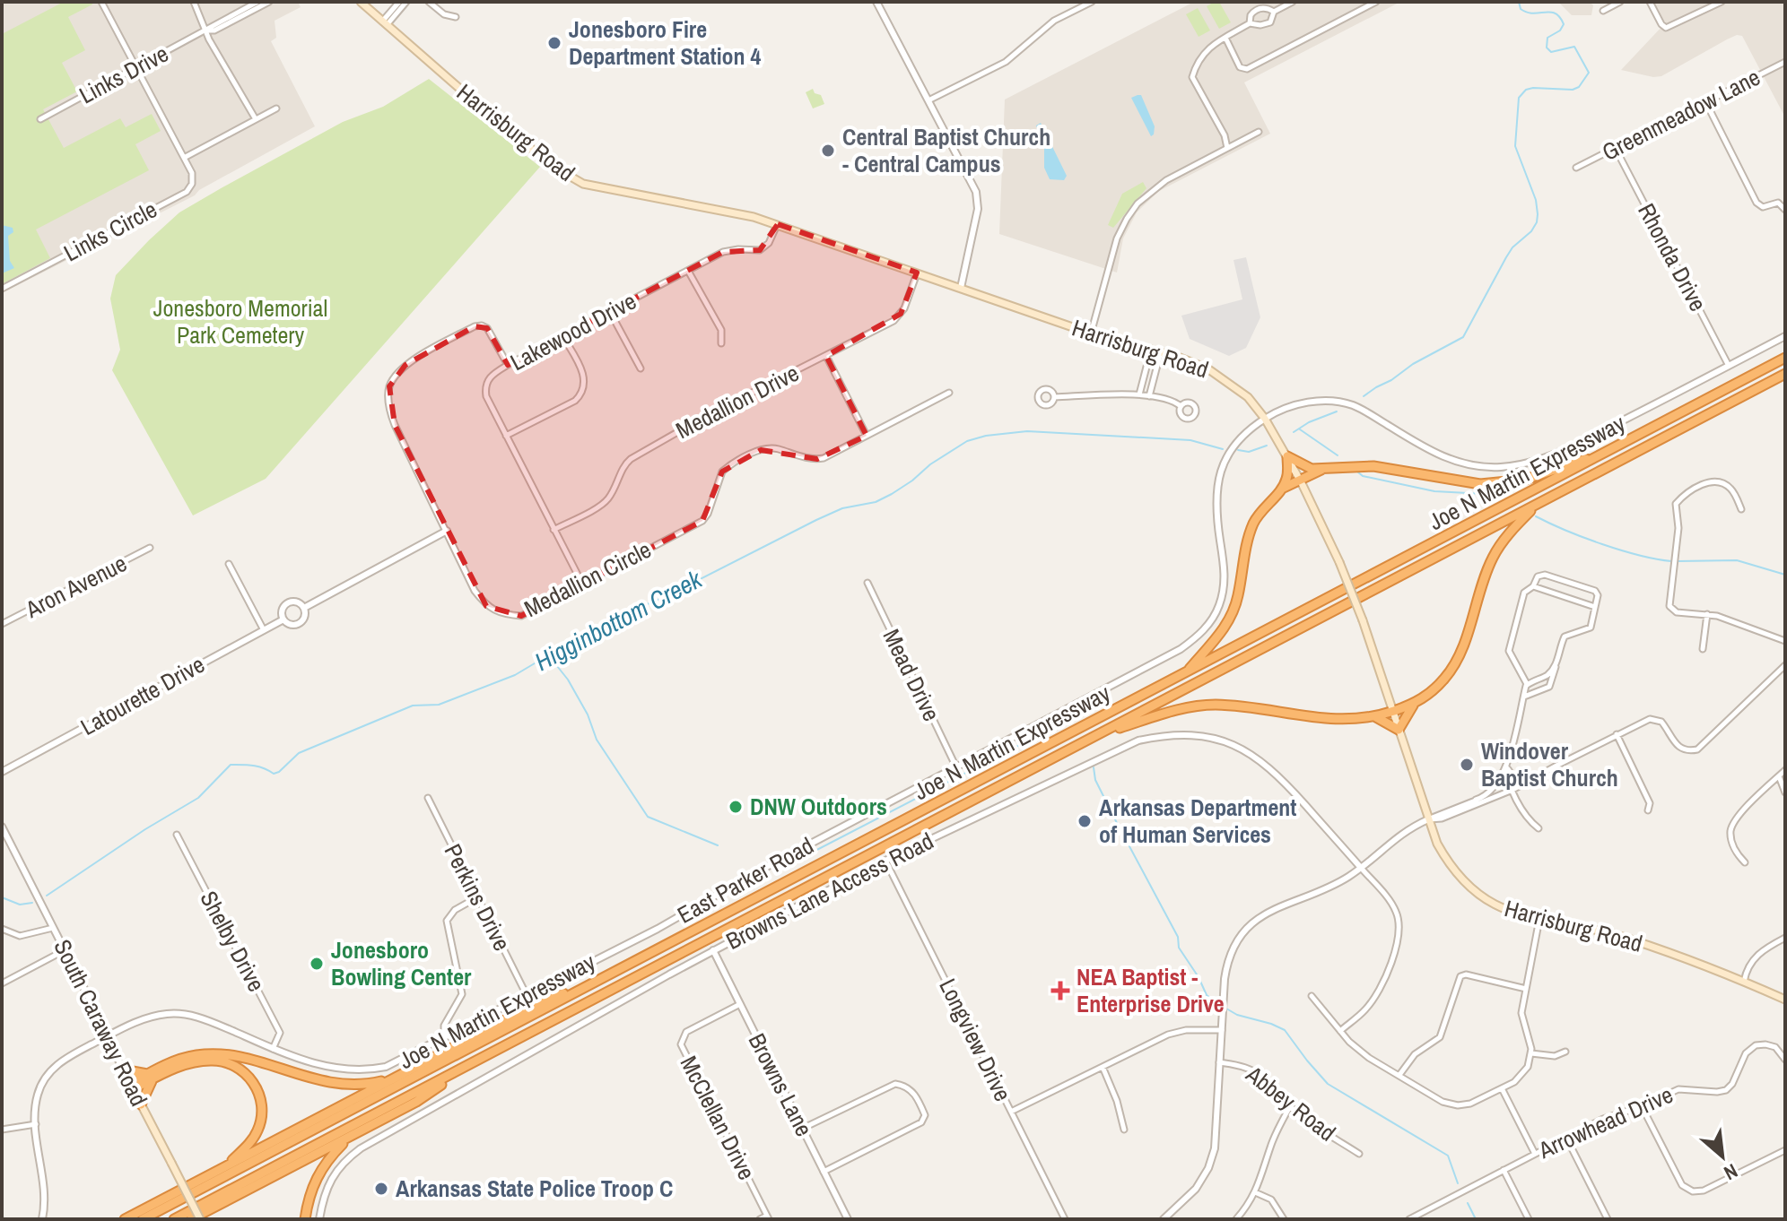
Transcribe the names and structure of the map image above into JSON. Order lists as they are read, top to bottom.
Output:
{
  "streets": {
    "highway": ["Joe N Martin Expressway"],
    "main road": ["Harrisburg Road", "South Caraway Road"],
    "street": [
      "Links Drive",
      "Greenmeadow Lane",
      "Links Circle",
      "Rhonda Drive",
      "Lakewood Drive",
      "Medallion Drive",
      "Medallion Circle",
      "Aron Avenue",
      "Mead Drive",
      "Latourette Drive",
      "East Parker Road",
      "Browns Lane Access Road",
      "Perkins Drive",
      "Shelby Drive",
      "Longview Drive",
      "Browns Lane",
      "Abbey Road",
      "McClellan Drive",
      "Arrowhead Drive"
    ]
  },
  "crossings": [
    ["Links Drive", "Links Circle"],
    ["Greenmeadow Lane", "Rhonda Drive"],
    ["Harrisburg Road", "Lakewood Drive"],
    ["Harrisburg Road", "Medallion Drive"],
    ["Harrisburg Road", "East Parker Road"],
    ["Rhonda Drive", "East Parker Road"],
    ["Lakewood Drive", "Medallion Drive"],
    ["Lakewood Drive", "Medallion Circle"],
    ["Mead Drive", "East Parker Road"],
    ["East Parker Road", "Perkins Drive"],
    ["East Parker Road", "Shelby Drive"],
    ["East Parker Road", "South Caraway Road"],
    ["Browns Lane Access Road", "Longview Drive"],
    ["Browns Lane Access Road", "Browns Lane"],
    ["Browns Lane", "McClellan Drive"]
  ],
  "water": ["Higginbottom Creek"],
  "parks": ["Jonesboro Memorial Park Cemetery"],
  "places": {
    "other": [
      "Jonesboro Fire Department Station 4",
      "Central Baptist Church - Central Campus",
      "Windover Baptist Church",
      "DNW Outdoors",
      "Arkansas Department of Human Services",
      "Jonesboro Bowling Center",
      "Arkansas State Police Troop C"
    ],
    "health": ["NEA Baptist - Enterprise Drive"]
  },
  "north": "bottom right"
}
